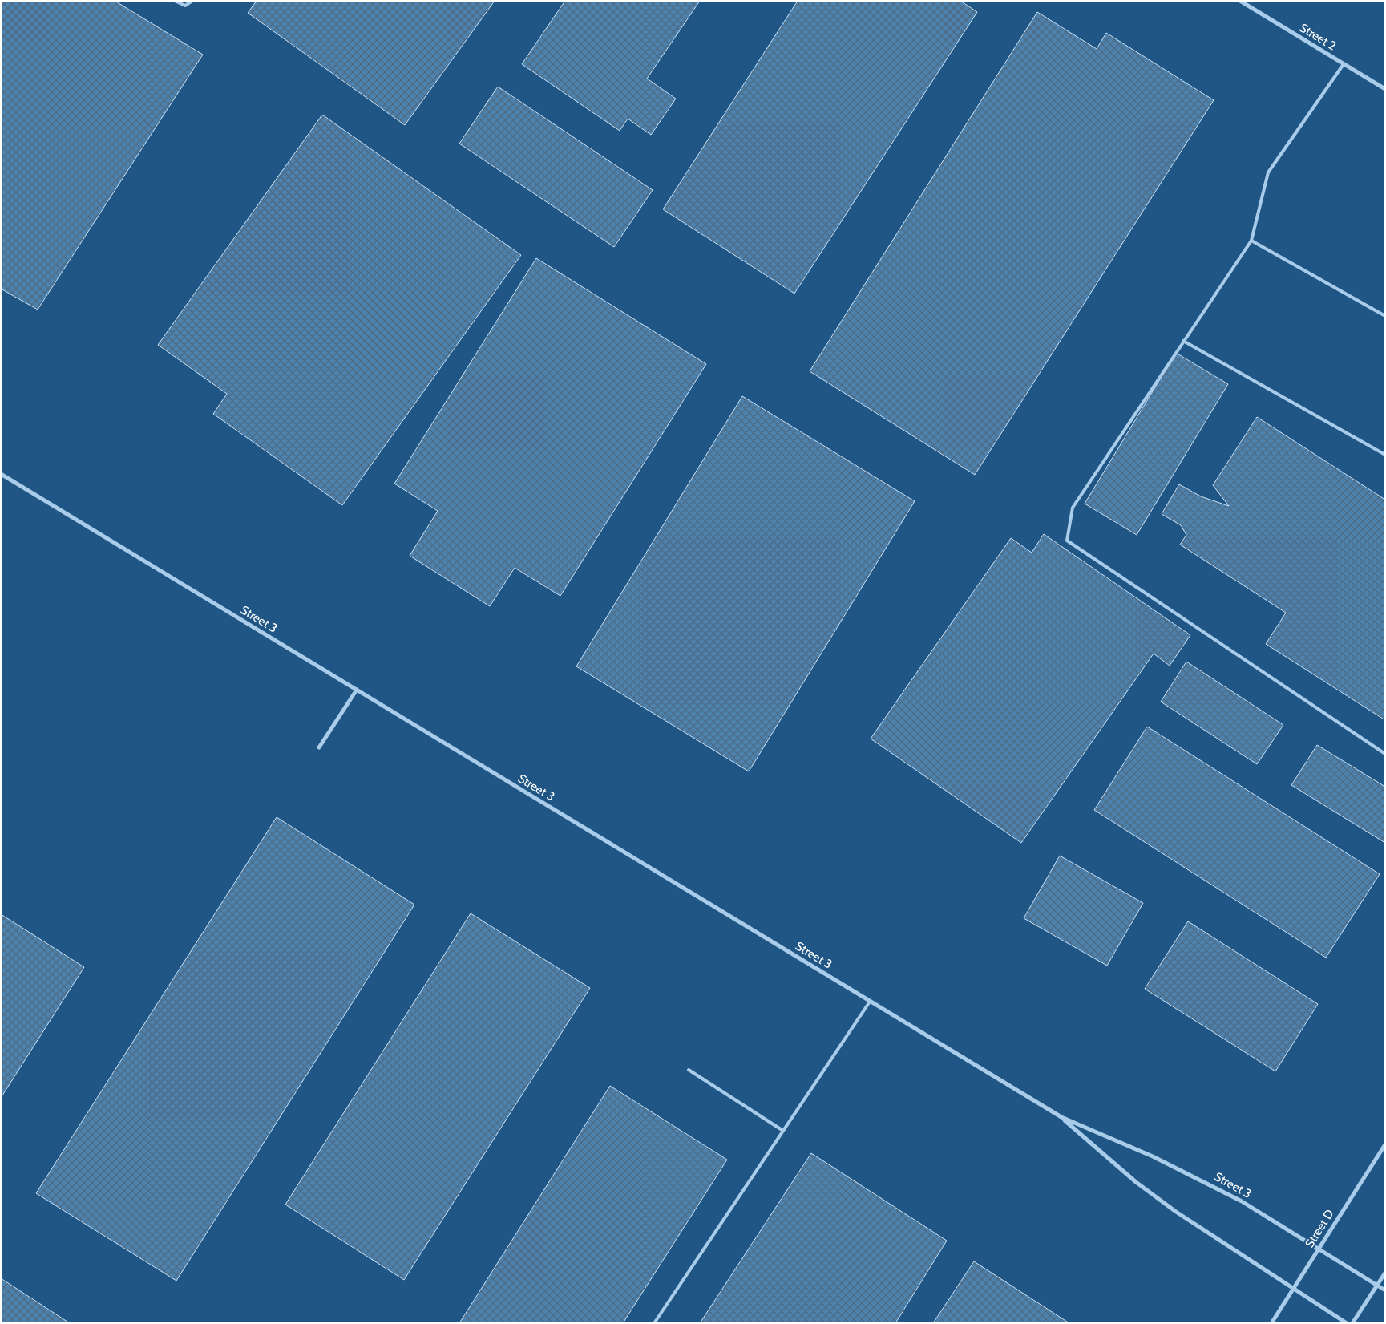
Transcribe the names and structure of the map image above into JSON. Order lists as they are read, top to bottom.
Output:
{
  "streets": {
    "street": ["Street 2", "Street 3", "Street D"]
  },
  "crossings": [
    ["Street 3", "Street D"]
  ]
}
